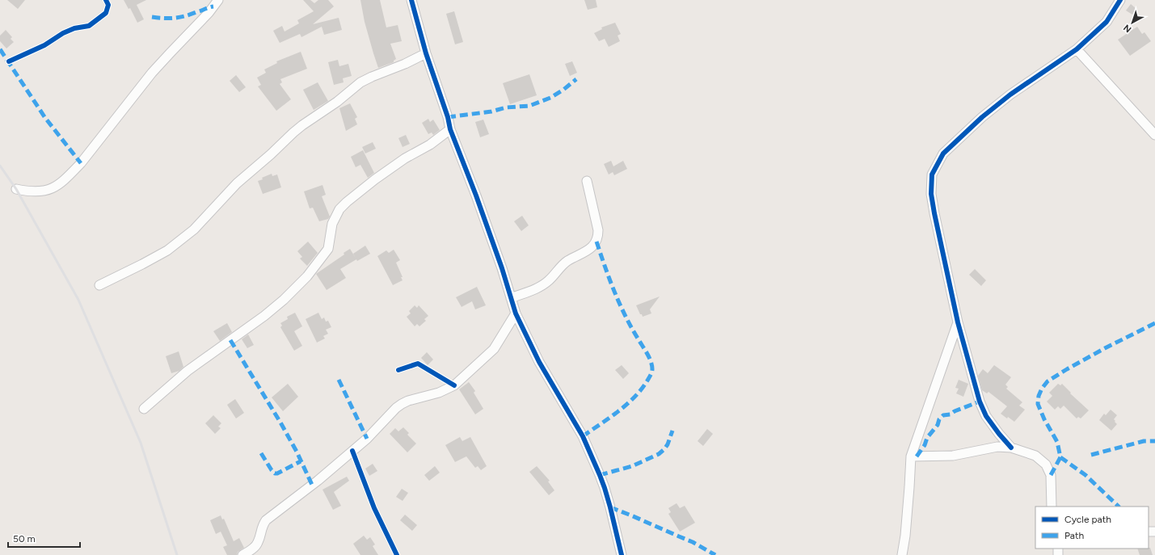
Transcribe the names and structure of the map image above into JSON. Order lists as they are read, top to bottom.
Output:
{
  "legend": ["Cycle path", "Path"],
  "scale_bar": "50 m",
  "north": "bottom left"
}
